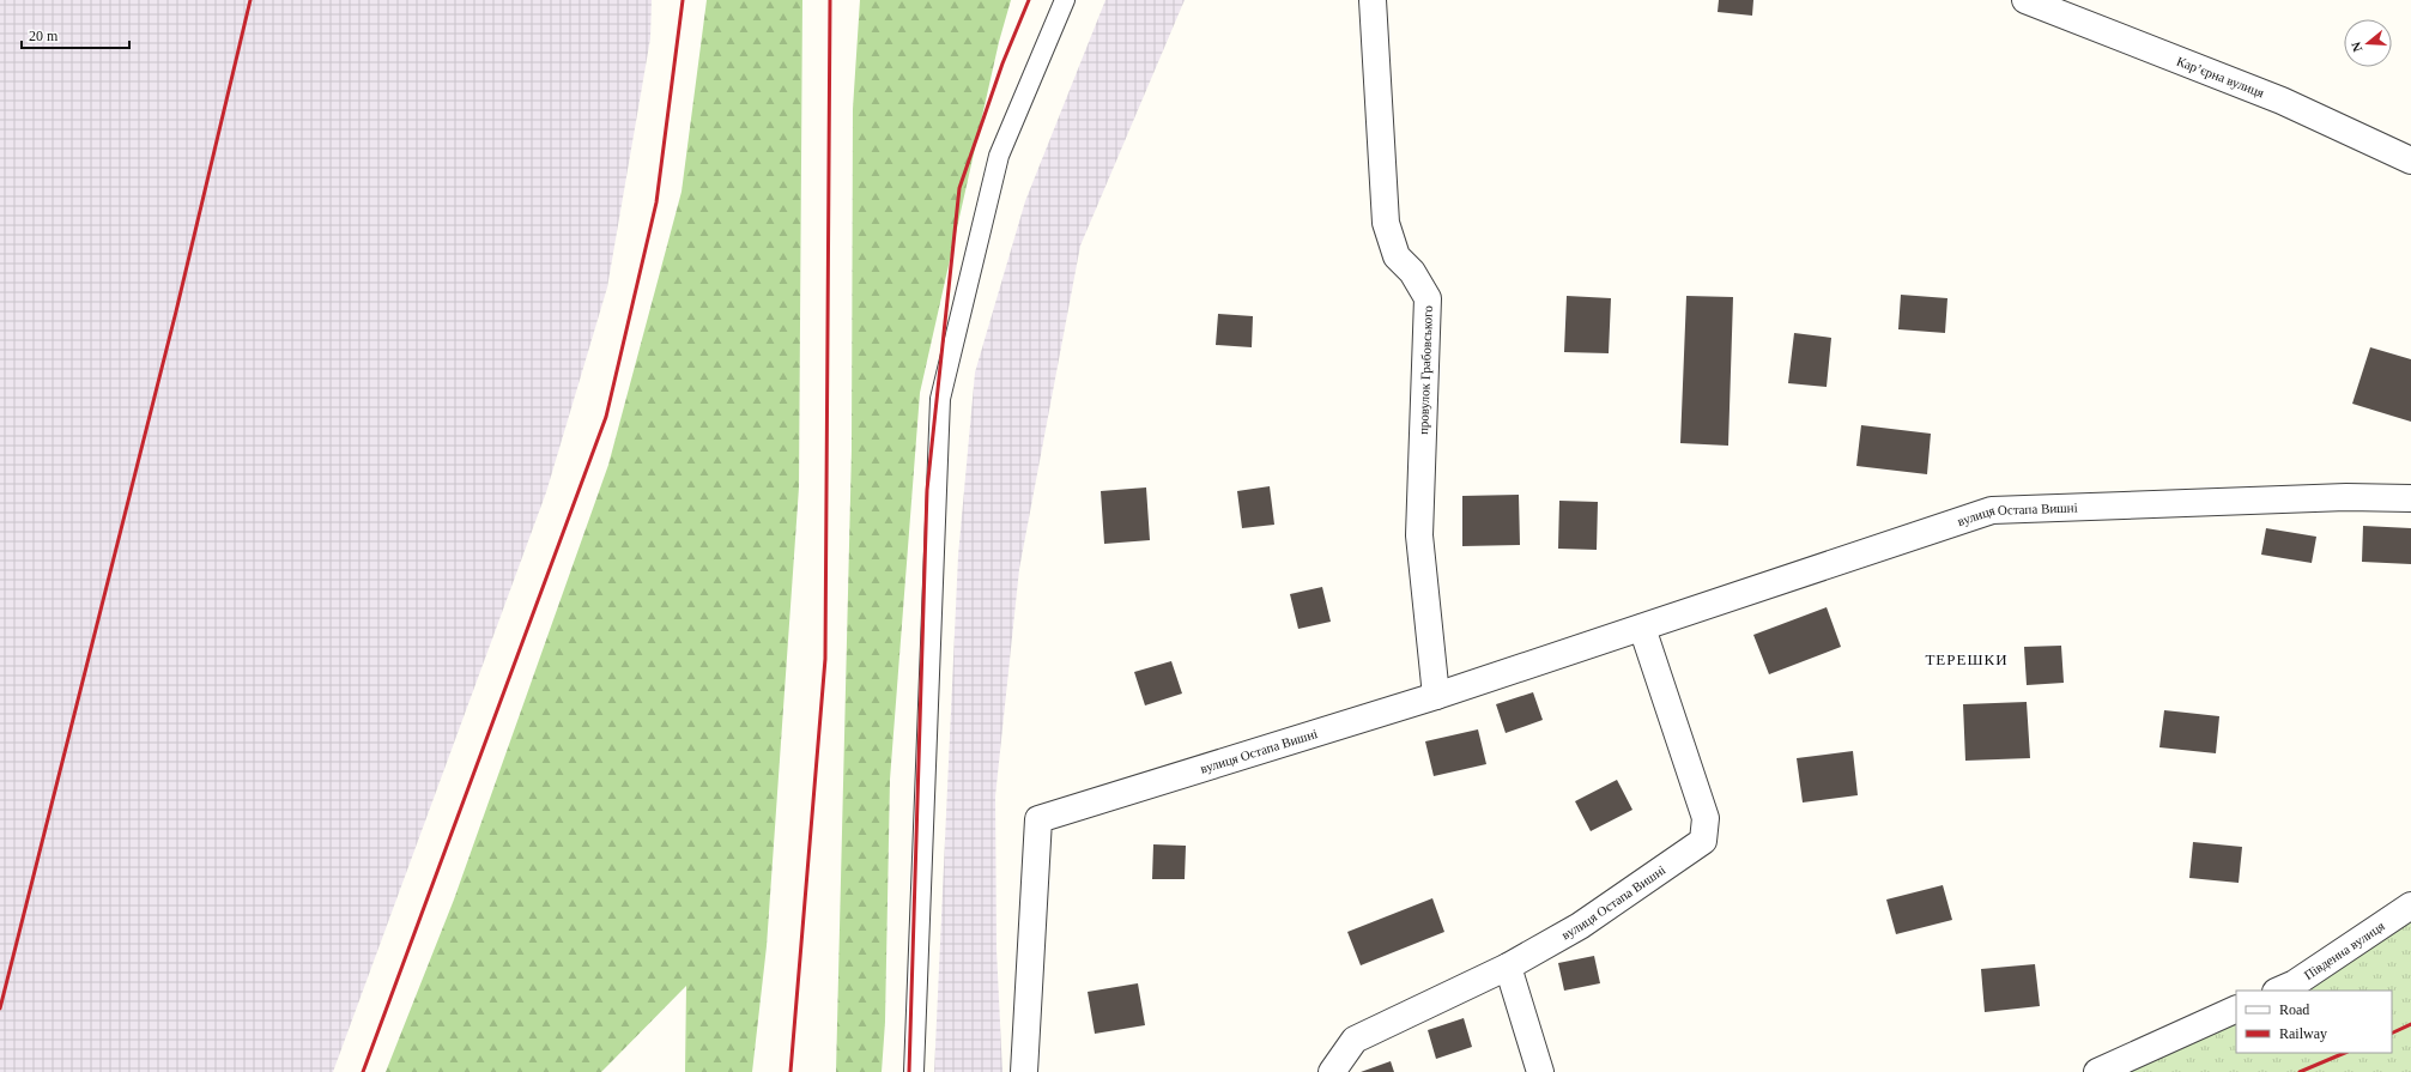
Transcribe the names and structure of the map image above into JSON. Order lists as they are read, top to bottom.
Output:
{
  "streets": {
    "street": [
      "Карʼєрна вулиця",
      "провулок Грабовського",
      "вулиця Остапа Вишні",
      "Південна вулиця"
    ]
  },
  "crossings": [
    ["провулок Грабовського", "вулиця Остапа Вишні"]
  ],
  "districts": ["ТЕРЕШКИ"],
  "legend": ["Road", "Railway"],
  "scale_bar": "20 m",
  "north": "left"
}
